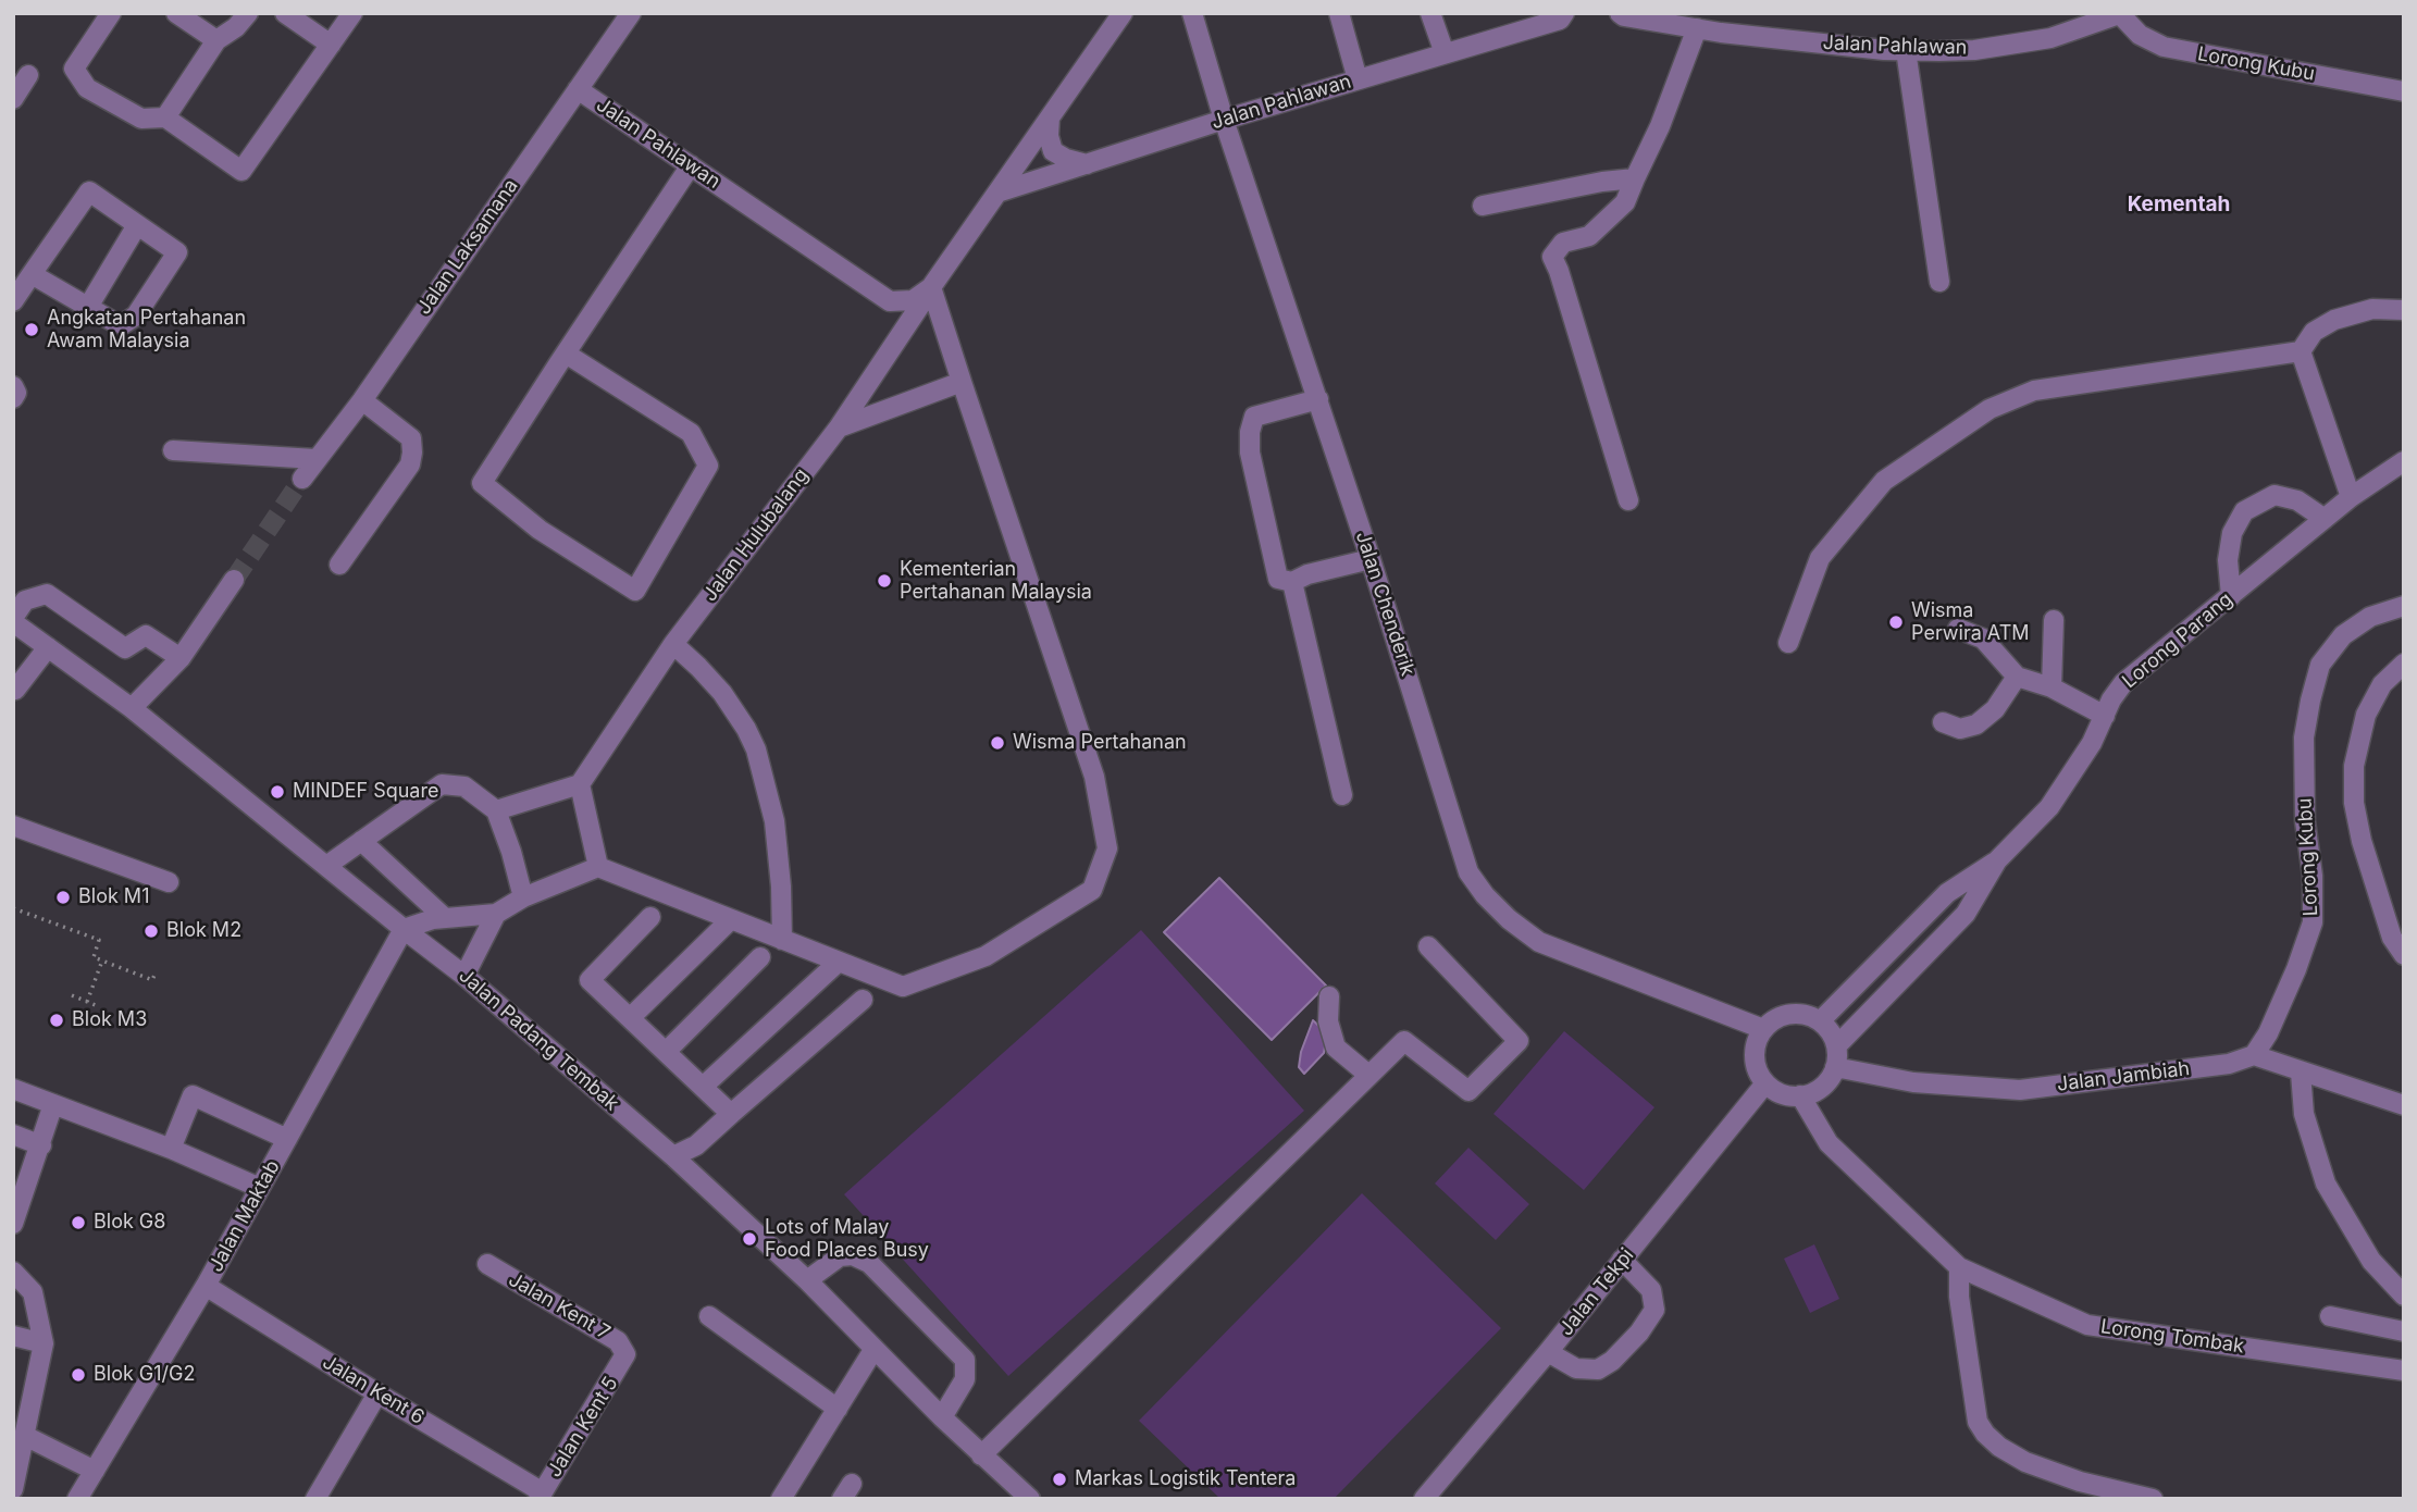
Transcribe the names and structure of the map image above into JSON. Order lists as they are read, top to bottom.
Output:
{
  "streets": {
    "street": [
      "Jalan Pahlawan",
      "Lorong Kubu",
      "Jalan Laksamana",
      "Jalan Hulubalang",
      "Jalan Chenderik",
      "Lorong Parang",
      "Jalan Padang Tembak",
      "Jalan Jambiah",
      "Jalan Maktab",
      "Jalan Tekpi",
      "Jalan Kent 7",
      "Lorong Tombak",
      "Jalan Kent 6",
      "Jalan Kent 5"
    ]
  },
  "crossings": [
    ["Jalan Pahlawan", "Lorong Kubu"],
    ["Jalan Pahlawan", "Jalan Laksamana"],
    ["Jalan Pahlawan", "Jalan Hulubalang"],
    ["Jalan Pahlawan", "Jalan Chenderik"],
    ["Lorong Kubu", "Jalan Jambiah"],
    ["Jalan Chenderik", "Lorong Parang"],
    ["Jalan Chenderik", "Jalan Jambiah"],
    ["Jalan Chenderik", "Jalan Tekpi"],
    ["Jalan Chenderik", "Lorong Tombak"],
    ["Lorong Parang", "Jalan Jambiah"],
    ["Lorong Parang", "Jalan Tekpi"],
    ["Lorong Parang", "Lorong Tombak"],
    ["Jalan Padang Tembak", "Jalan Maktab"],
    ["Jalan Jambiah", "Jalan Tekpi"],
    ["Jalan Jambiah", "Lorong Tombak"],
    ["Jalan Maktab", "Jalan Kent 6"],
    ["Jalan Tekpi", "Lorong Tombak"],
    ["Jalan Kent 7", "Jalan Kent 5"],
    ["Jalan Kent 6", "Jalan Kent 5"]
  ],
  "districts": ["Kementah"],
  "places": [
    "Angkatan Pertahanan Awam Malaysia",
    "Kementerian Pertahanan Malaysia",
    "Wisma Perwira ATM",
    "Wisma Pertahanan",
    "MINDEF Square",
    "Blok M1",
    "Blok M2",
    "Blok M3",
    "Blok G8",
    "Lots of Malay Food Places Busy",
    "Blok G1/G2",
    "Markas Logistik Tentera"
  ]
}
